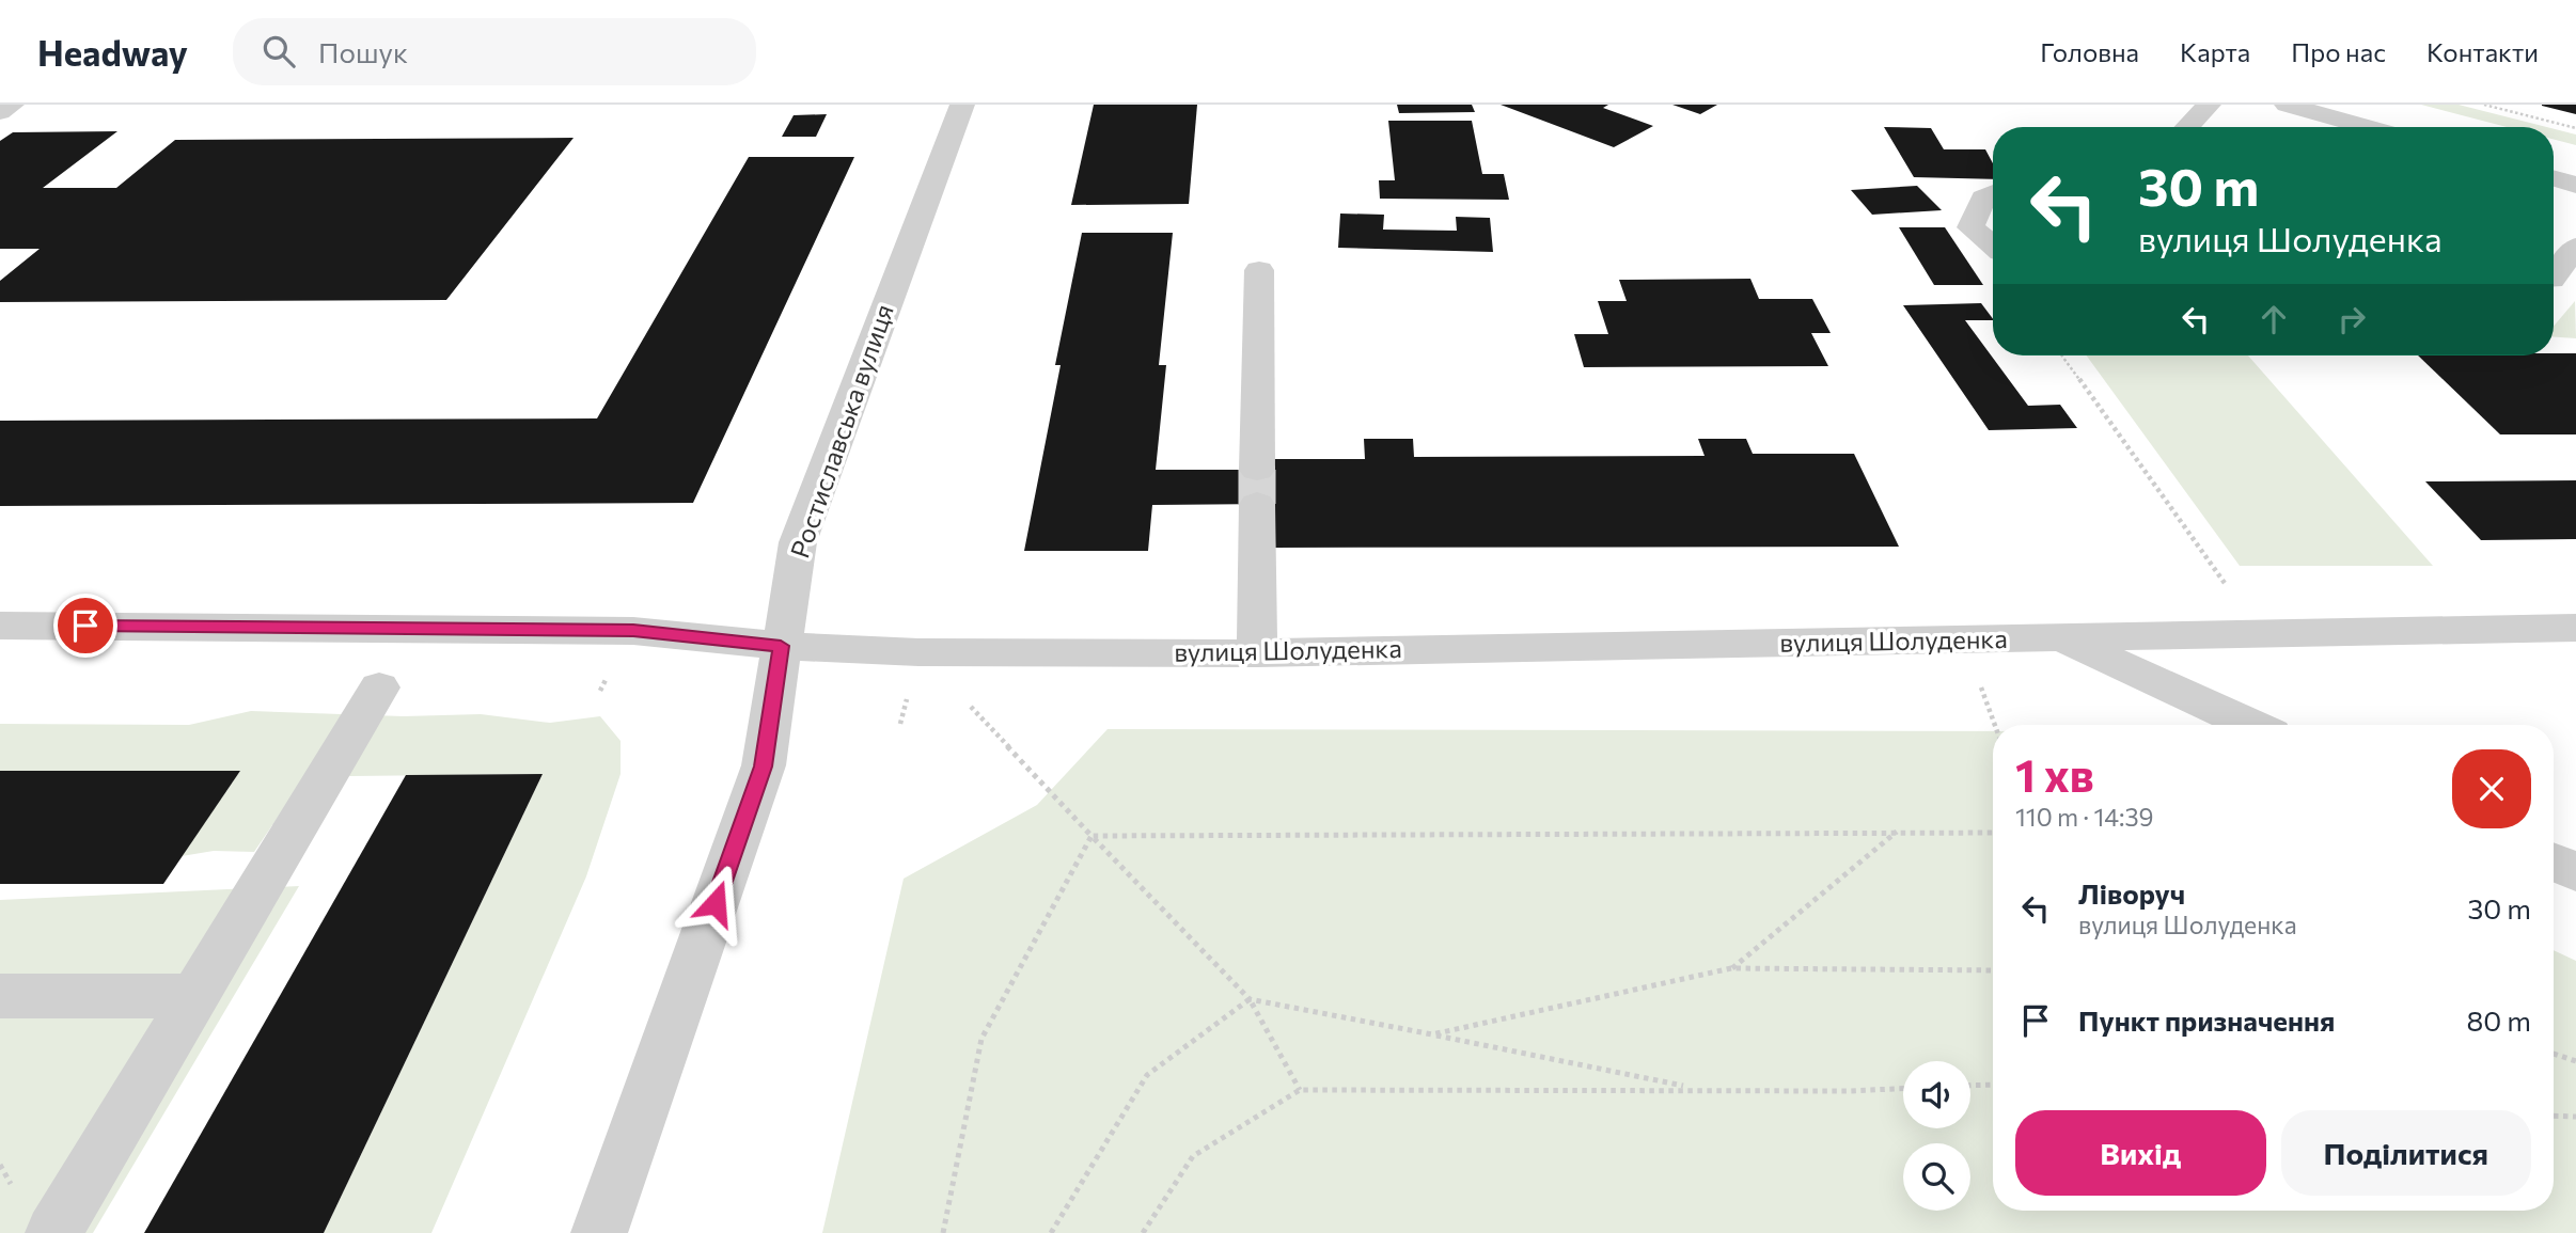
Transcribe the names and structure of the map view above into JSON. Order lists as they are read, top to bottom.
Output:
{
  "streets": {
    "street": ["Ростиславська вулиця", "вулиця Шолуденка"]
  },
  "crossings": [
    ["Ростиславська вулиця", "вулиця Шолуденка"]
  ],
  "page": {
    "header": "Headway",
    "search": "Пошук",
    "nav": [
      "Головна",
      "Карта",
      "Про нас",
      "Контакти"
    ],
    "turn": ["30 m", "вулиця Шолуденка"],
    "heading": ["1 хв", "110 m · 14:39"],
    "list": [
      {
        "name": "Ліворуч",
        "note": "вулиця Шолуденка",
        "value": "30 m"
      },
      {
        "name": "Пункт призначення",
        "value": "80 m"
      }
    ],
    "buttons": ["Вихід", "Поділитися"]
  }
}
